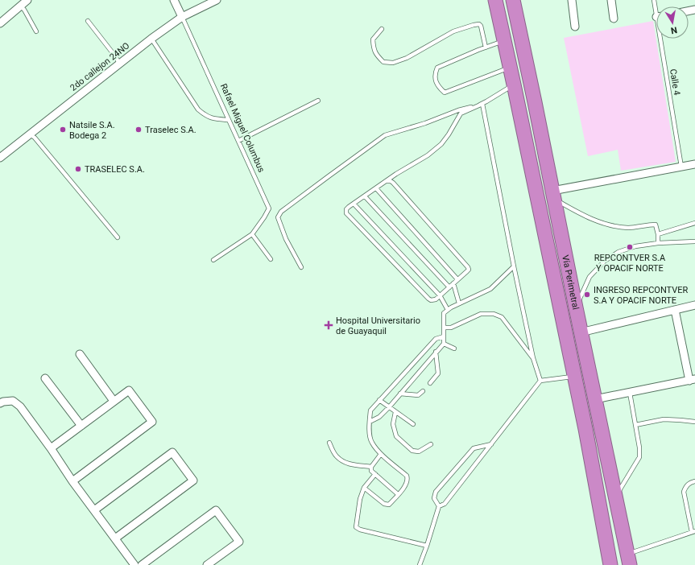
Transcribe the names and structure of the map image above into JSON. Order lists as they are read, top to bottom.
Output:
{
  "streets": {
    "highway": ["Vía Perimetral"],
    "street": ["2do callejon 24NO", "Rafael Miguel Columbus"],
    "lane": ["Calle 4"]
  },
  "crossings": [
    ["2do callejon 24NO", "Rafael Miguel Columbus"]
  ],
  "places": {
    "other": [
      "Natsile S.A. Bodega 2",
      "Traselec S.A.",
      "TRASELEC S.A.",
      "REPCONTVER S.A Y OPACIF NORTE",
      "INGRESO REPCONTVER S.A Y OPACIF NORTE"
    ],
    "health": ["Hospital Universitario de Guayaquil"]
  },
  "north": "bottom"
}
